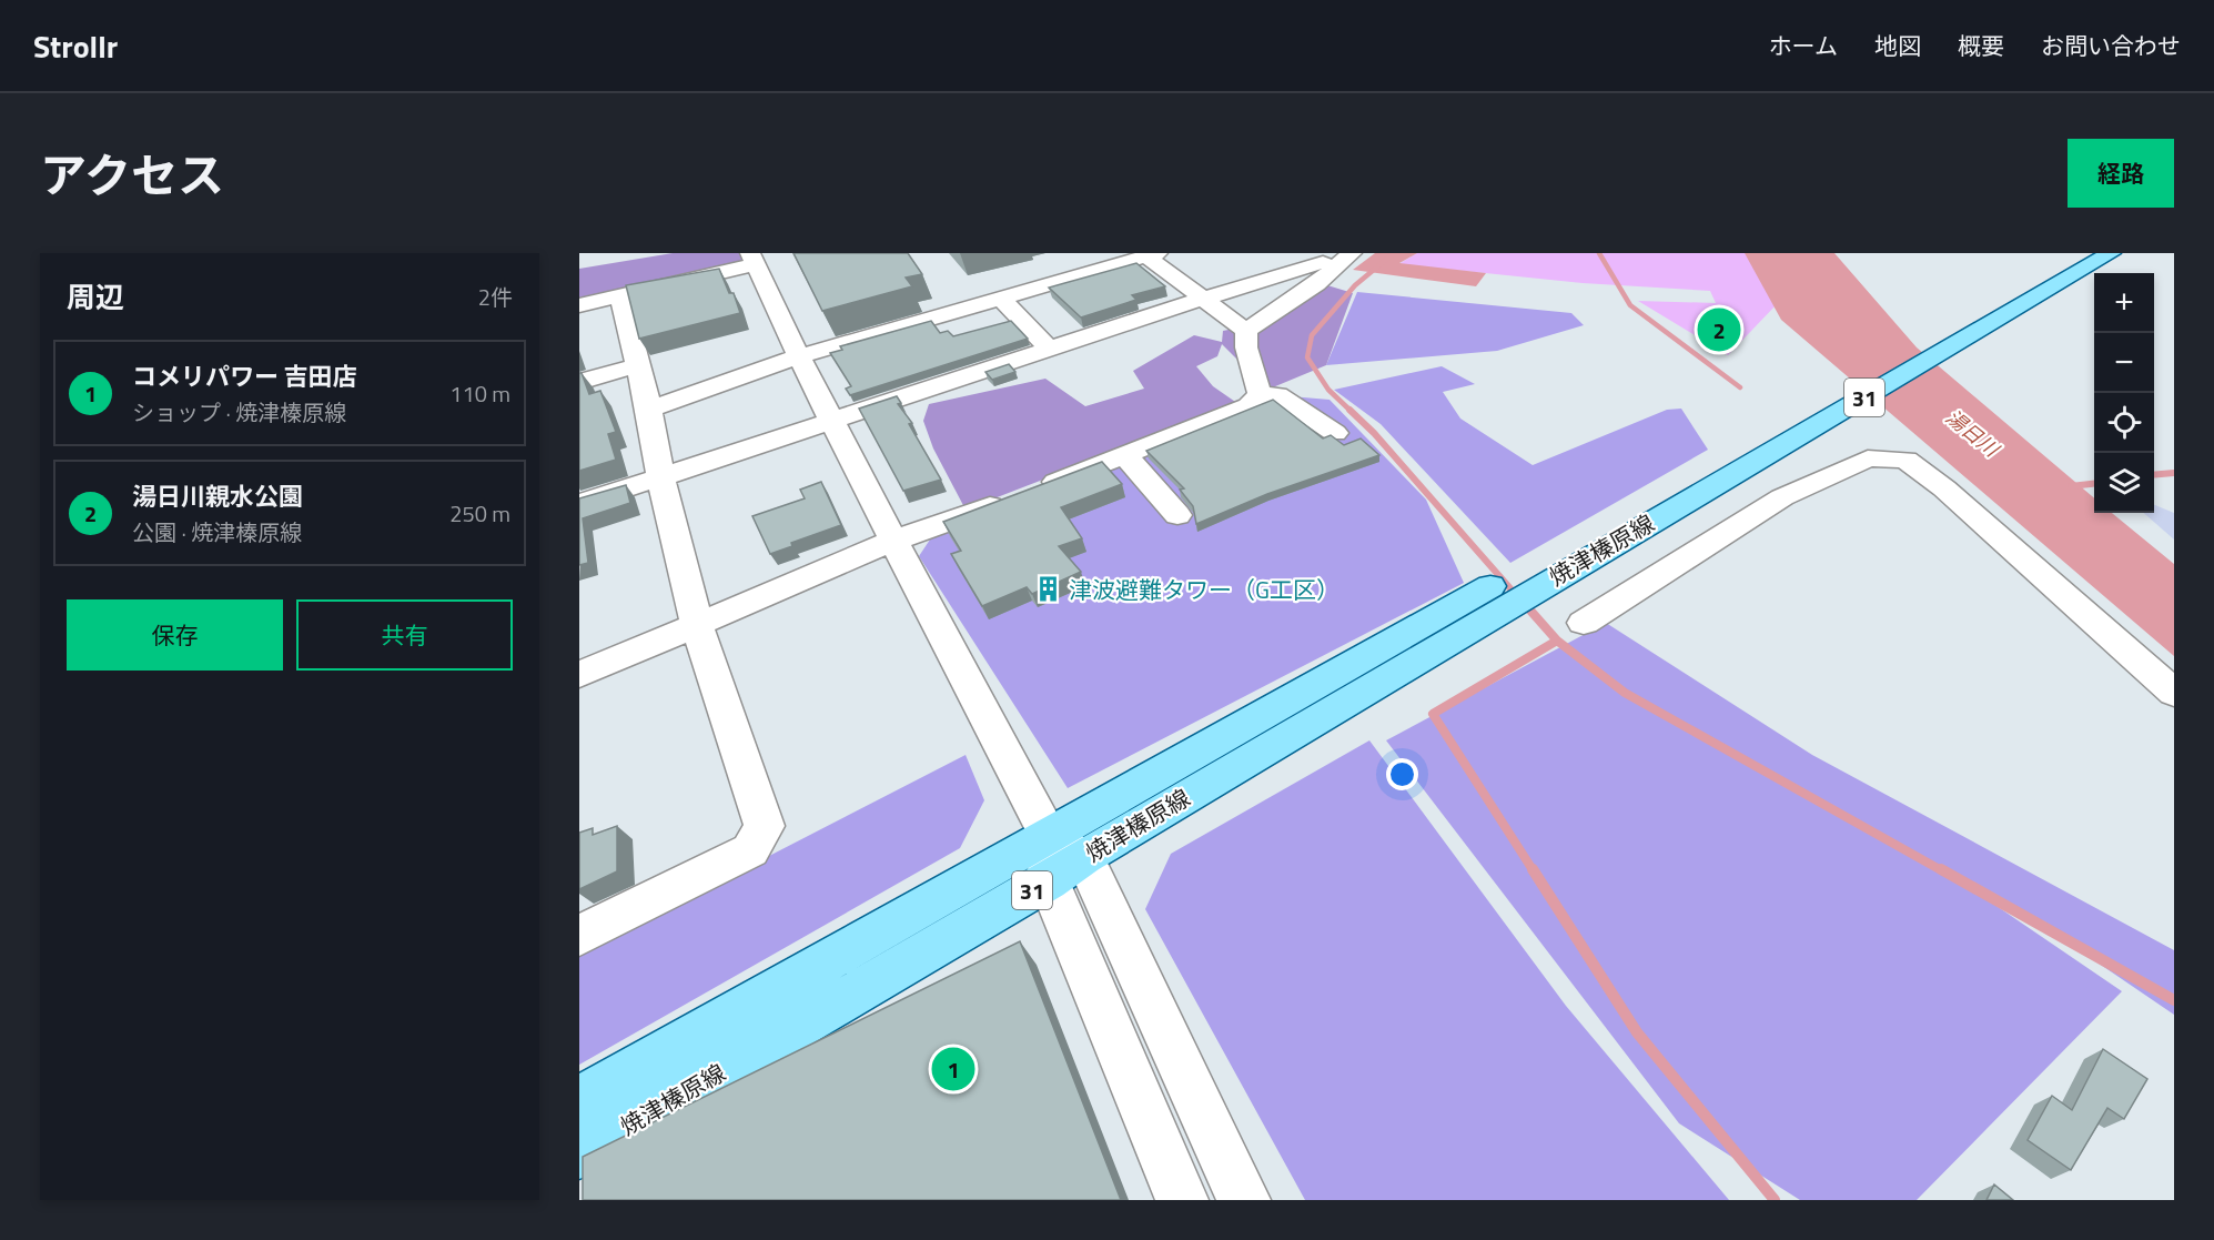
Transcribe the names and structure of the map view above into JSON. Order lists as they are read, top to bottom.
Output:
{
  "streets": {
    "main road": ["31", "焼津榛原線"]
  },
  "water": ["湯日川"],
  "places": {
    "building": ["津波避難タワー（G工区）"]
  },
  "page": {
    "header": "Strollr",
    "nav": [
      "ホーム",
      "地図",
      "概要",
      "お問い合わせ"
    ],
    "title": "アクセス",
    "buttons": [
      "経路",
      ["保存", "共有"]
    ],
    "heading": ["周辺", "2件"],
    "map_buttons": ["+", "−"],
    "pins": ["2", "1"],
    "list": [
      {
        "mark": "1",
        "name": "コメリパワー 吉田店",
        "note": "ショップ · 焼津榛原線",
        "value": "110 m"
      },
      {
        "mark": "2",
        "name": "湯日川親水公園",
        "note": "公園 · 焼津榛原線",
        "value": "250 m"
      }
    ]
  }
}
